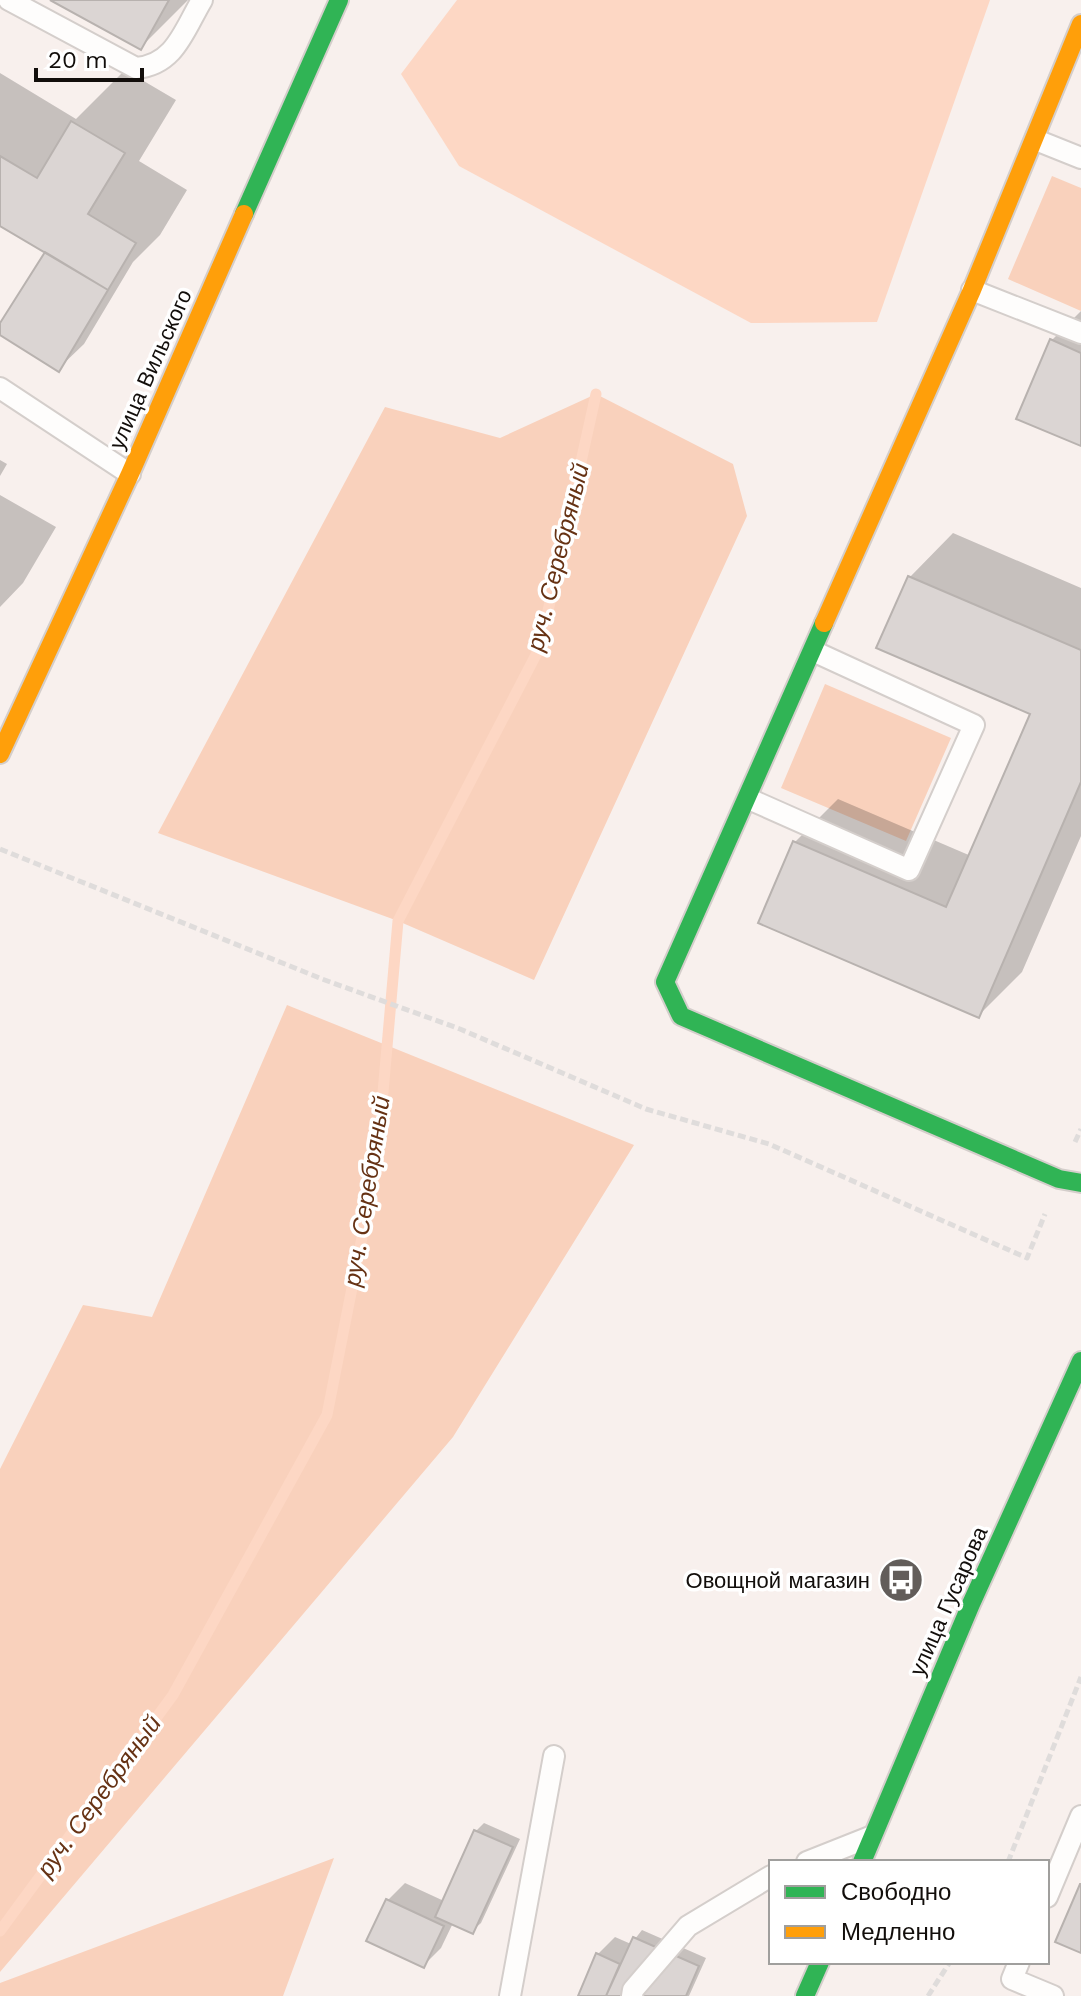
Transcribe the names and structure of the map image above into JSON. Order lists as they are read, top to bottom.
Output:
{
  "streets": {
    "street": ["улица Вильского", "улица Гусарова"]
  },
  "water": ["руч. Серебряный"],
  "places": {
    "bus stop": ["Овощной магазин"]
  },
  "legend": ["Свободно", "Медленно"],
  "scale_bar": "20 m"
}
